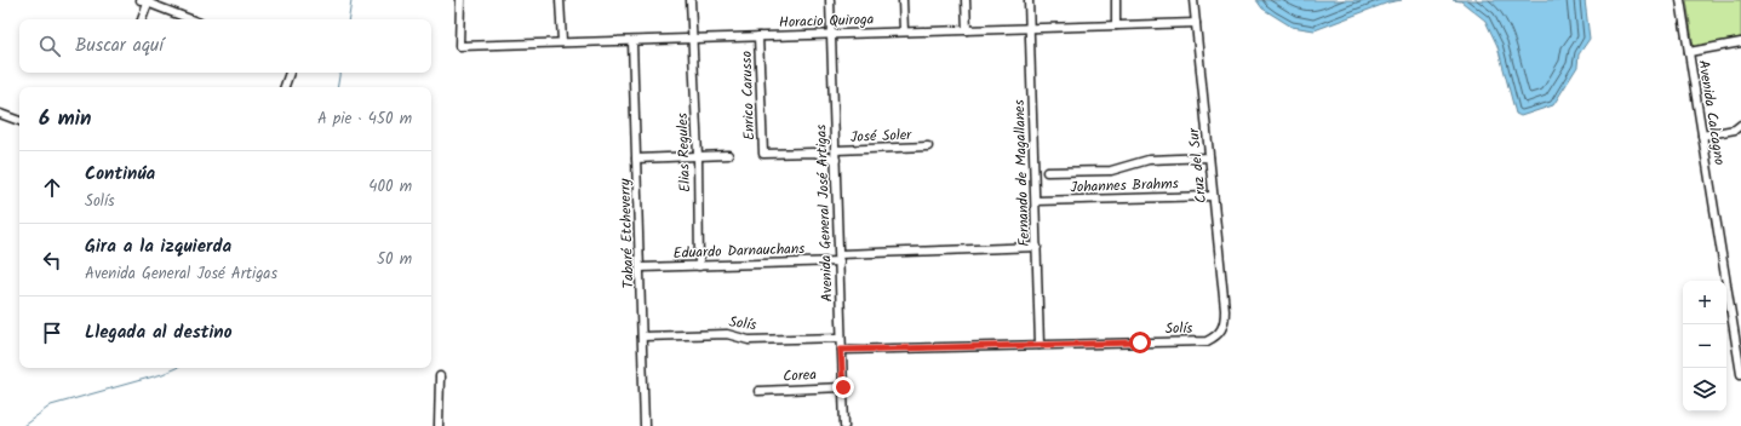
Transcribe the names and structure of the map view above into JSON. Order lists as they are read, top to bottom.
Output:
{
  "streets": {
    "street": [
      "Horacio Quiroga",
      "Enrico Carusso",
      "Avenida Calcagno",
      "José Soler",
      "Elias Regules",
      "Cruz del Sur",
      "Fernando de Magallanes",
      "Johannes Brahms",
      "Avenida General José Artigas",
      "Tabaré Etcheverry",
      "Eduardo Darnauchans",
      "Solís",
      "Corea"
    ]
  },
  "crossings": [
    ["Horacio Quiroga", "Enrico Carusso"],
    ["Horacio Quiroga", "Elias Regules"],
    ["Horacio Quiroga", "Cruz del Sur"],
    ["Horacio Quiroga", "Fernando de Magallanes"],
    ["Horacio Quiroga", "Avenida General José Artigas"],
    ["Horacio Quiroga", "Tabaré Etcheverry"],
    ["Enrico Carusso", "Avenida General José Artigas"],
    ["José Soler", "Avenida General José Artigas"],
    ["Elias Regules", "Eduardo Darnauchans"],
    ["Cruz del Sur", "Johannes Brahms"],
    ["Cruz del Sur", "Solís"],
    ["Fernando de Magallanes", "Johannes Brahms"],
    ["Fernando de Magallanes", "Eduardo Darnauchans"],
    ["Fernando de Magallanes", "Solís"],
    ["Avenida General José Artigas", "Eduardo Darnauchans"],
    ["Avenida General José Artigas", "Solís"],
    ["Avenida General José Artigas", "Corea"],
    ["Tabaré Etcheverry", "Eduardo Darnauchans"],
    ["Tabaré Etcheverry", "Solís"]
  ],
  "page": {
    "search": "Buscar aquí",
    "heading": ["6 min", "A pie · 450 m"],
    "list": [
      ["Continúa", "Solís", "400 m"],
      ["Gira a la izquierda", "Avenida General José Artigas", "50 m"],
      "Llegada al destino"
    ],
    "map_buttons": ["+", "−"]
  }
}
